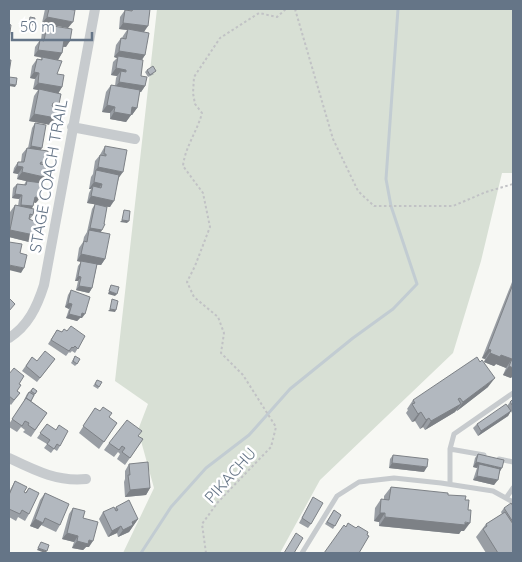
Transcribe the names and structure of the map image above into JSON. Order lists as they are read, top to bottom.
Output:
{
  "streets": {
    "street": ["STAGE COACH TRAIL"],
    "path": ["PIKACHU"]
  },
  "scale_bar": "50 m"
}
